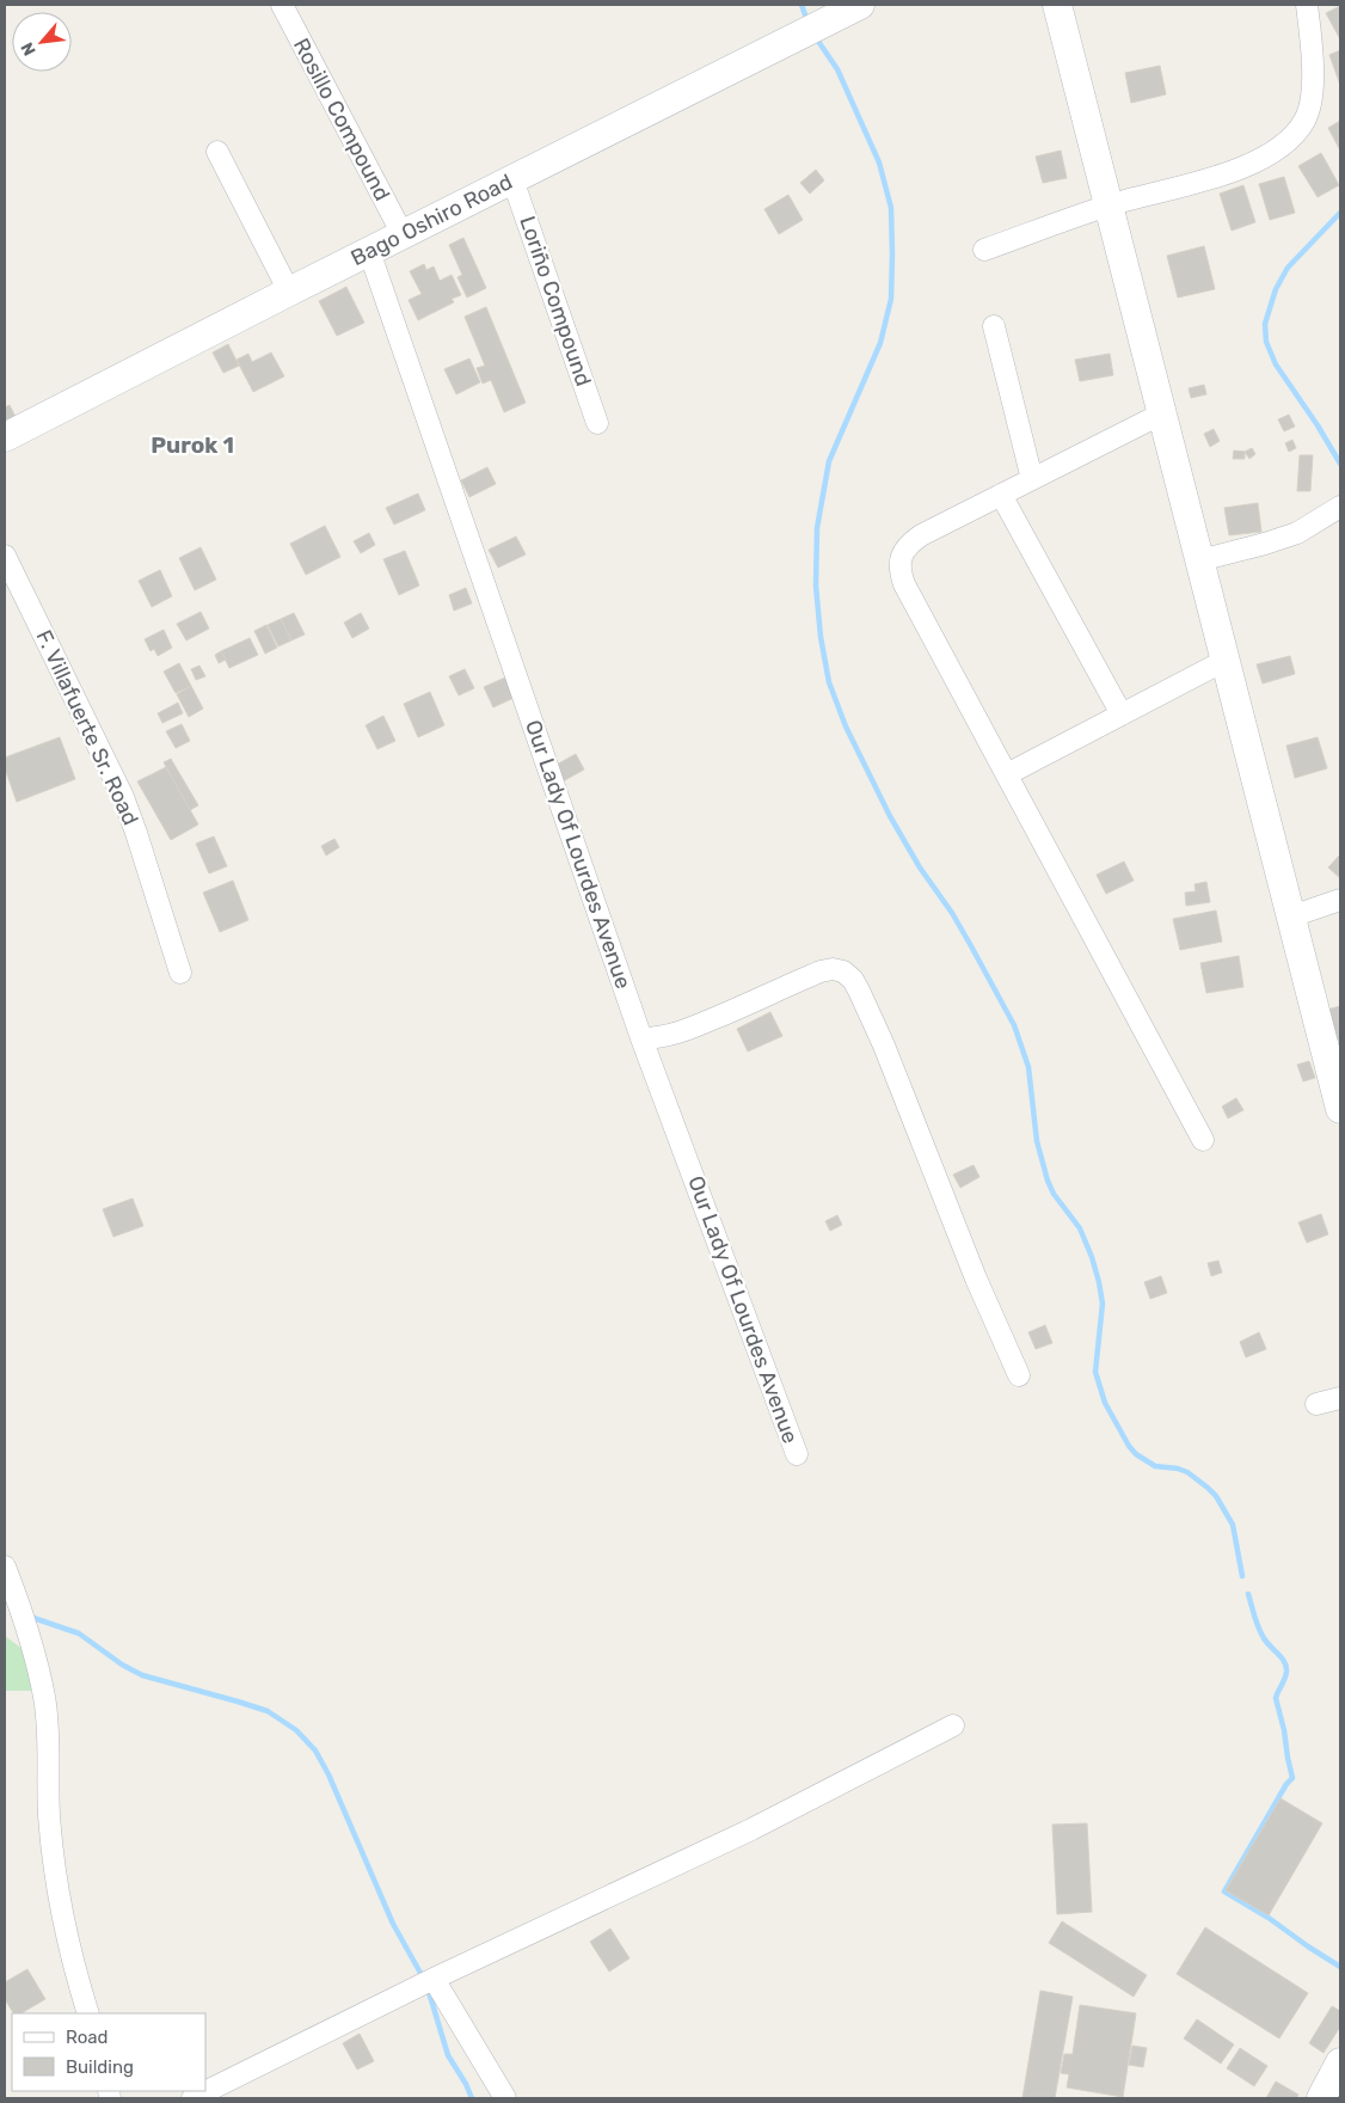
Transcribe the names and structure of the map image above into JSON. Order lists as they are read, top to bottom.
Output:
{
  "streets": {
    "street": [
      "Rosillo Compound",
      "Bago Oshiro Road",
      "Loriño Compound",
      "F. Villafuerte Sr. Road",
      "Our Lady Of Lourdes Avenue"
    ]
  },
  "crossings": [
    ["Rosillo Compound", "Bago Oshiro Road"],
    ["Bago Oshiro Road", "Loriño Compound"],
    ["Bago Oshiro Road", "Our Lady Of Lourdes Avenue"]
  ],
  "districts": ["Purok 1"],
  "legend": ["Road", "Building"],
  "north": "bottom left"
}
